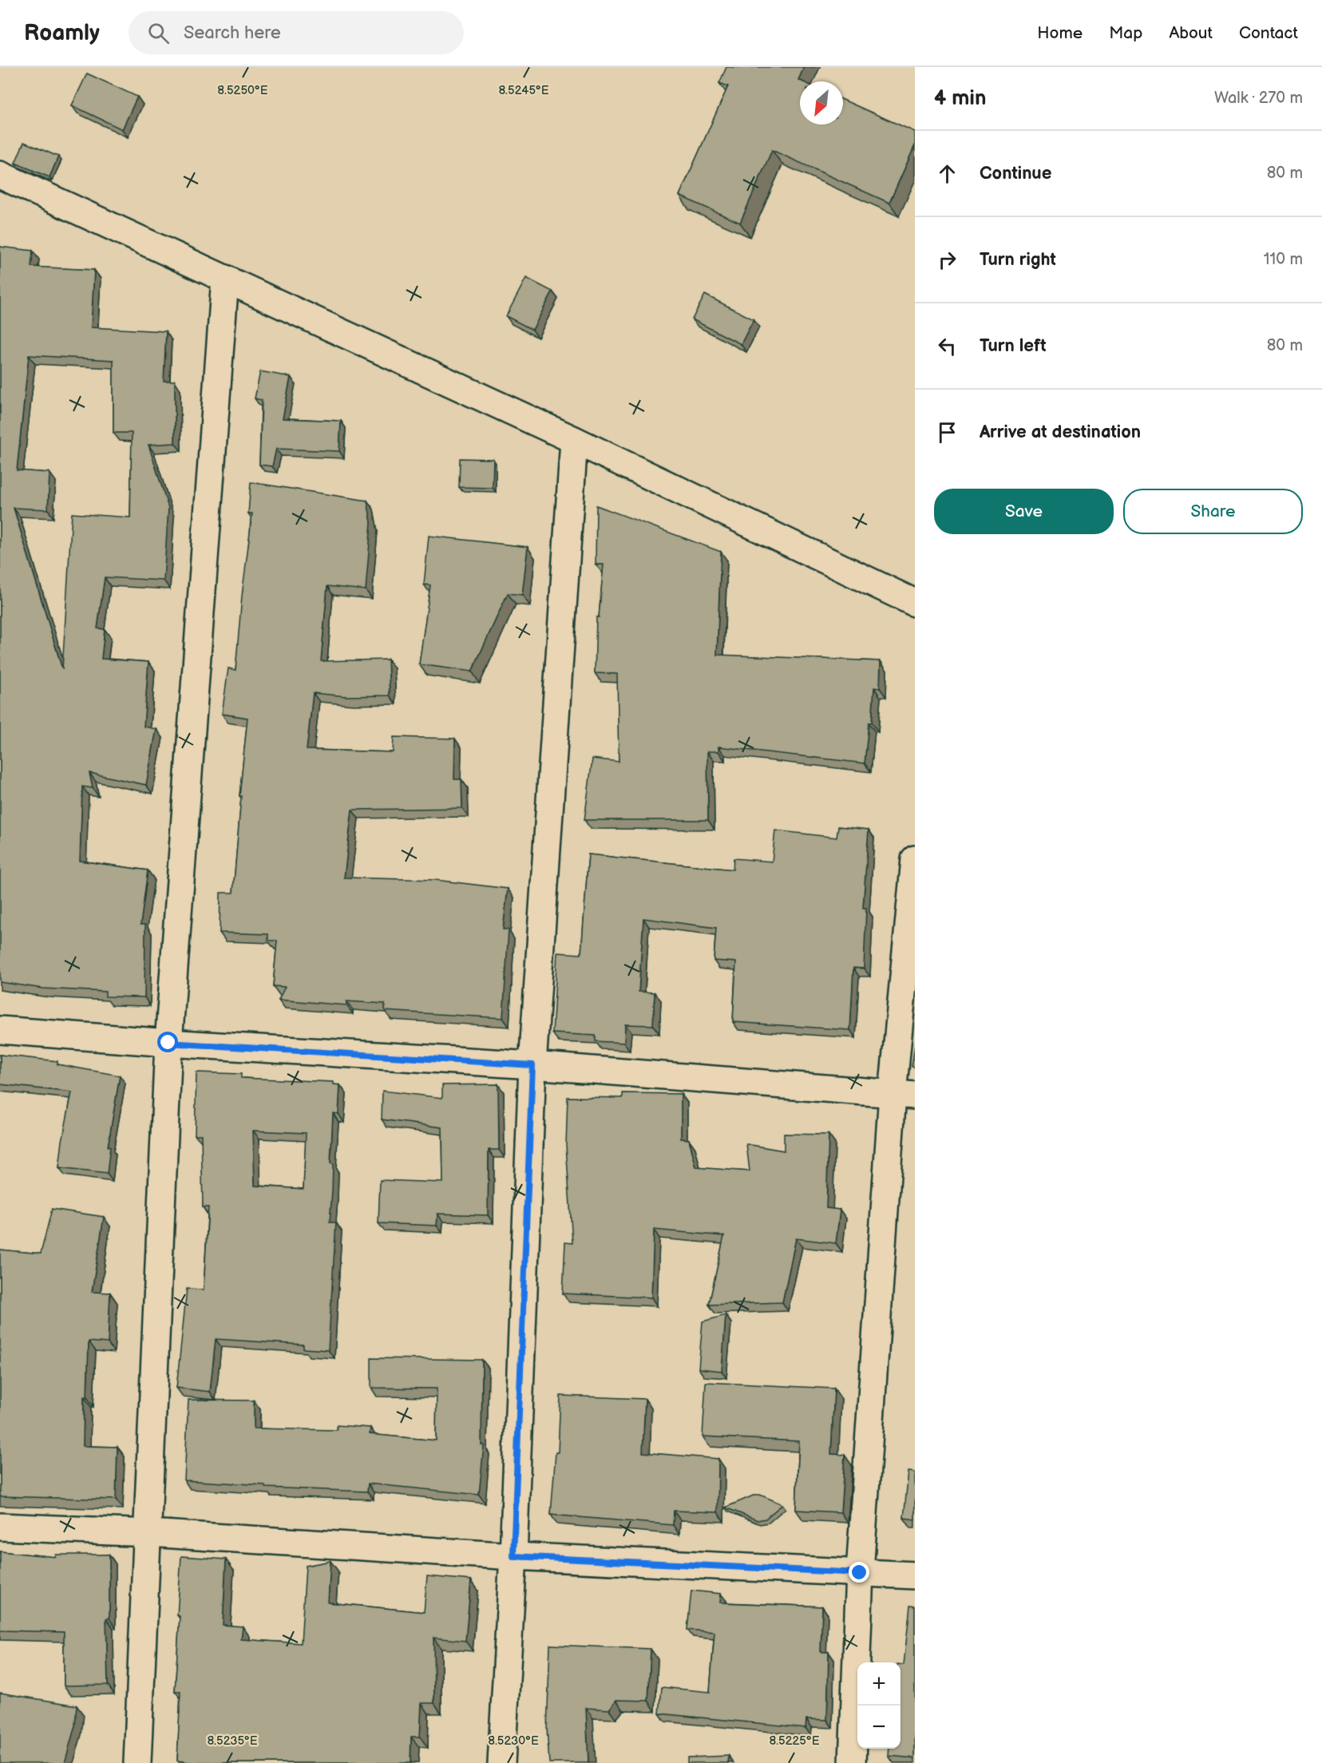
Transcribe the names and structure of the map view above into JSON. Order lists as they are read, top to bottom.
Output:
{
  "north": "bottom left",
  "page": {
    "header": "Roamly",
    "search": "Search here",
    "nav": [
      "Home",
      "Map",
      "About",
      "Contact"
    ],
    "heading": ["4 min", "Walk · 270 m"],
    "list": [
      ["Continue", "80 m"],
      ["Turn right", "110 m"],
      ["Turn left", "80 m"],
      "Arrive at destination"
    ],
    "buttons": ["Save", "Share"],
    "map_buttons": ["+", "−"]
  },
  "coordinates": [
    "8.5250°E",
    "8.5245°E",
    "8.5235°E",
    "8.5230°E",
    "8.5225°E"
  ]
}
